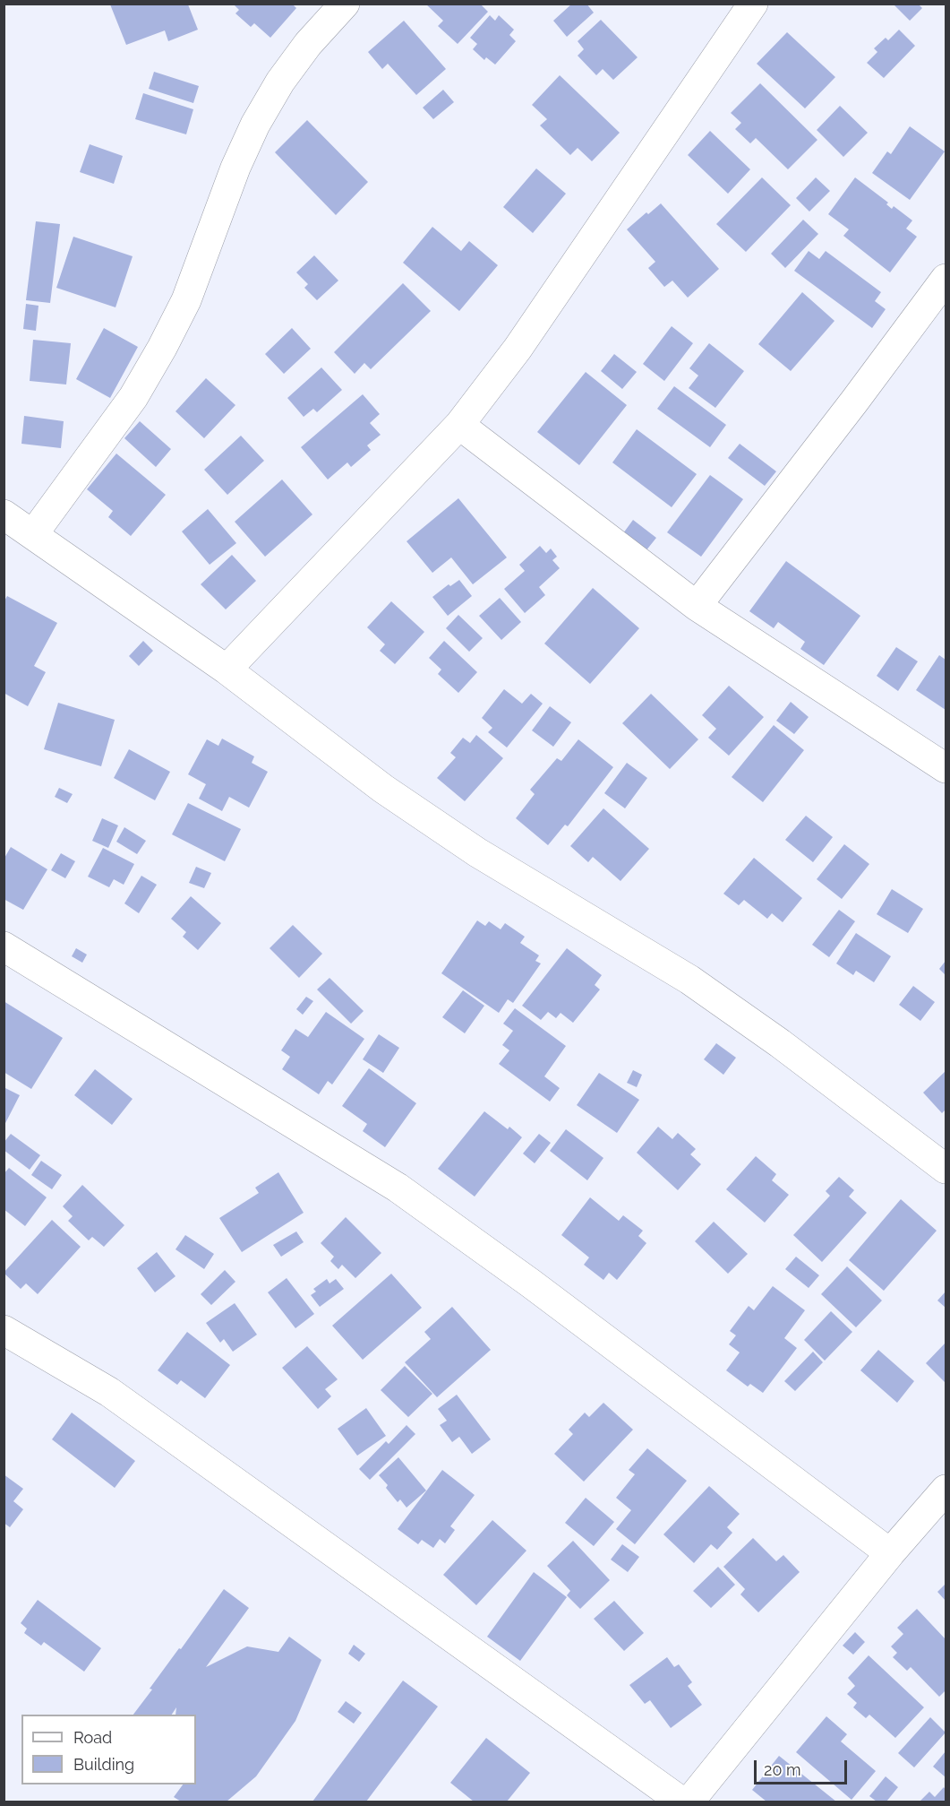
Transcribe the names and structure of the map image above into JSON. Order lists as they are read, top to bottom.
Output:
{
  "legend": ["Road", "Building"],
  "scale_bar": "20 m"
}
